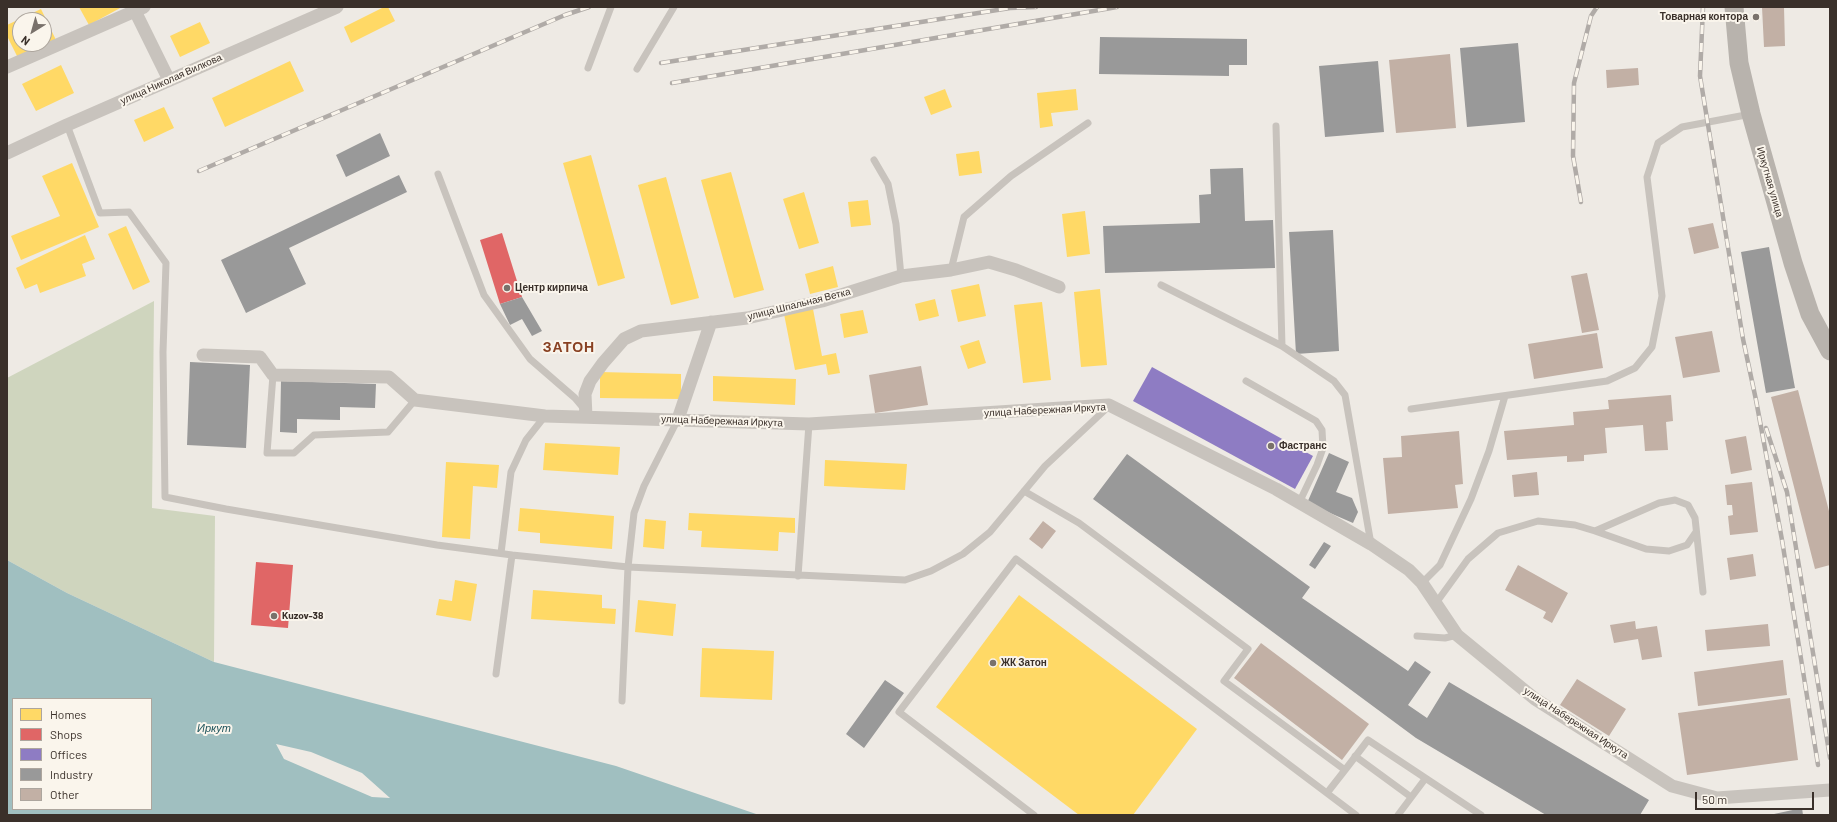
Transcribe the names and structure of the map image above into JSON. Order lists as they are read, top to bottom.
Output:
{
  "streets": {
    "main road": ["Иркутная улица"],
    "street": ["улица Николая Вилкова", "улица Шпальная Ветка", "улица Набережная Иркута"]
  },
  "crossings": [
    ["улица Шпальная Ветка", "улица Набережная Иркута"]
  ],
  "districts": ["ЗАТОН"],
  "water": ["Иркут"],
  "places": [
    "Товарная контора",
    "Центр кирпича",
    "Фастранс",
    "Kuzov-38",
    "ЖК Затон"
  ],
  "legend": [
    "Homes",
    "Shops",
    "Offices",
    "Industry",
    "Other"
  ],
  "scale_bar": "50 m",
  "north": "bottom left"
}
